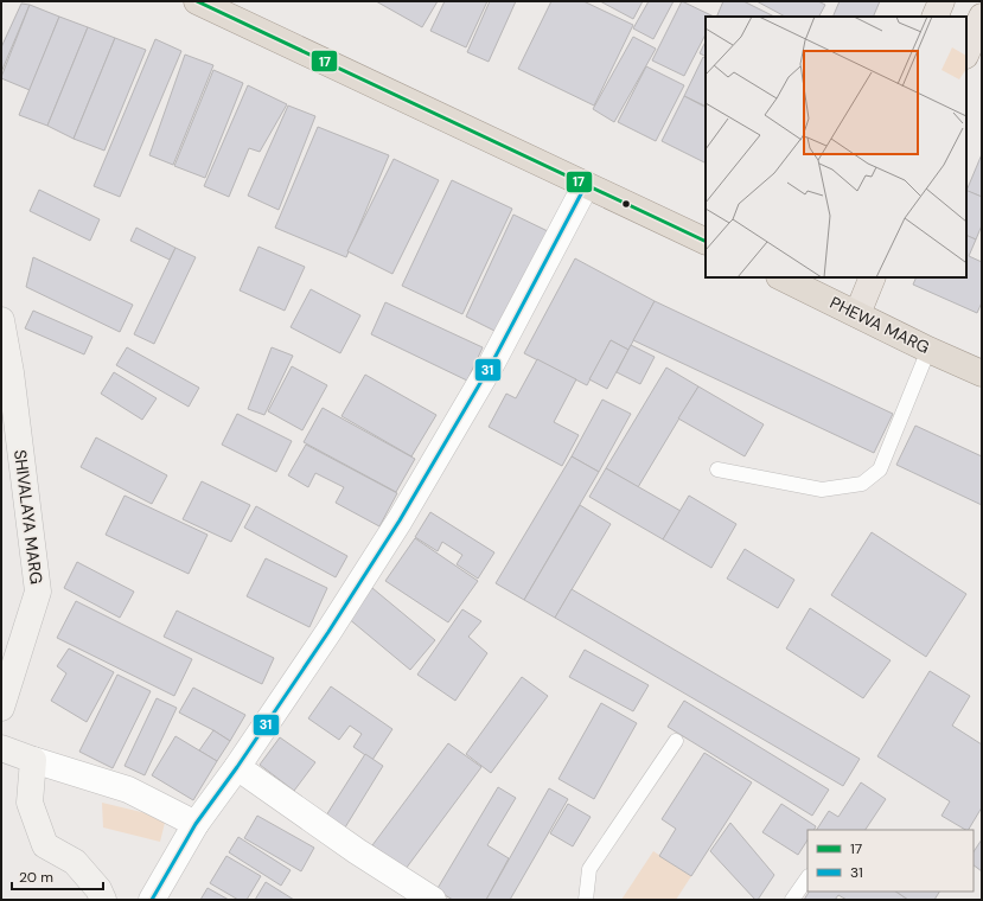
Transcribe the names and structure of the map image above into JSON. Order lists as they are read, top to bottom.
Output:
{
  "streets": {
    "highway": ["PHEWA MARG"],
    "main road": ["SHIVALAYA MARG"]
  },
  "lines": ["transit line 17", "transit line 31"],
  "legend": ["17", "31"],
  "scale_bar": "20 m"
}
